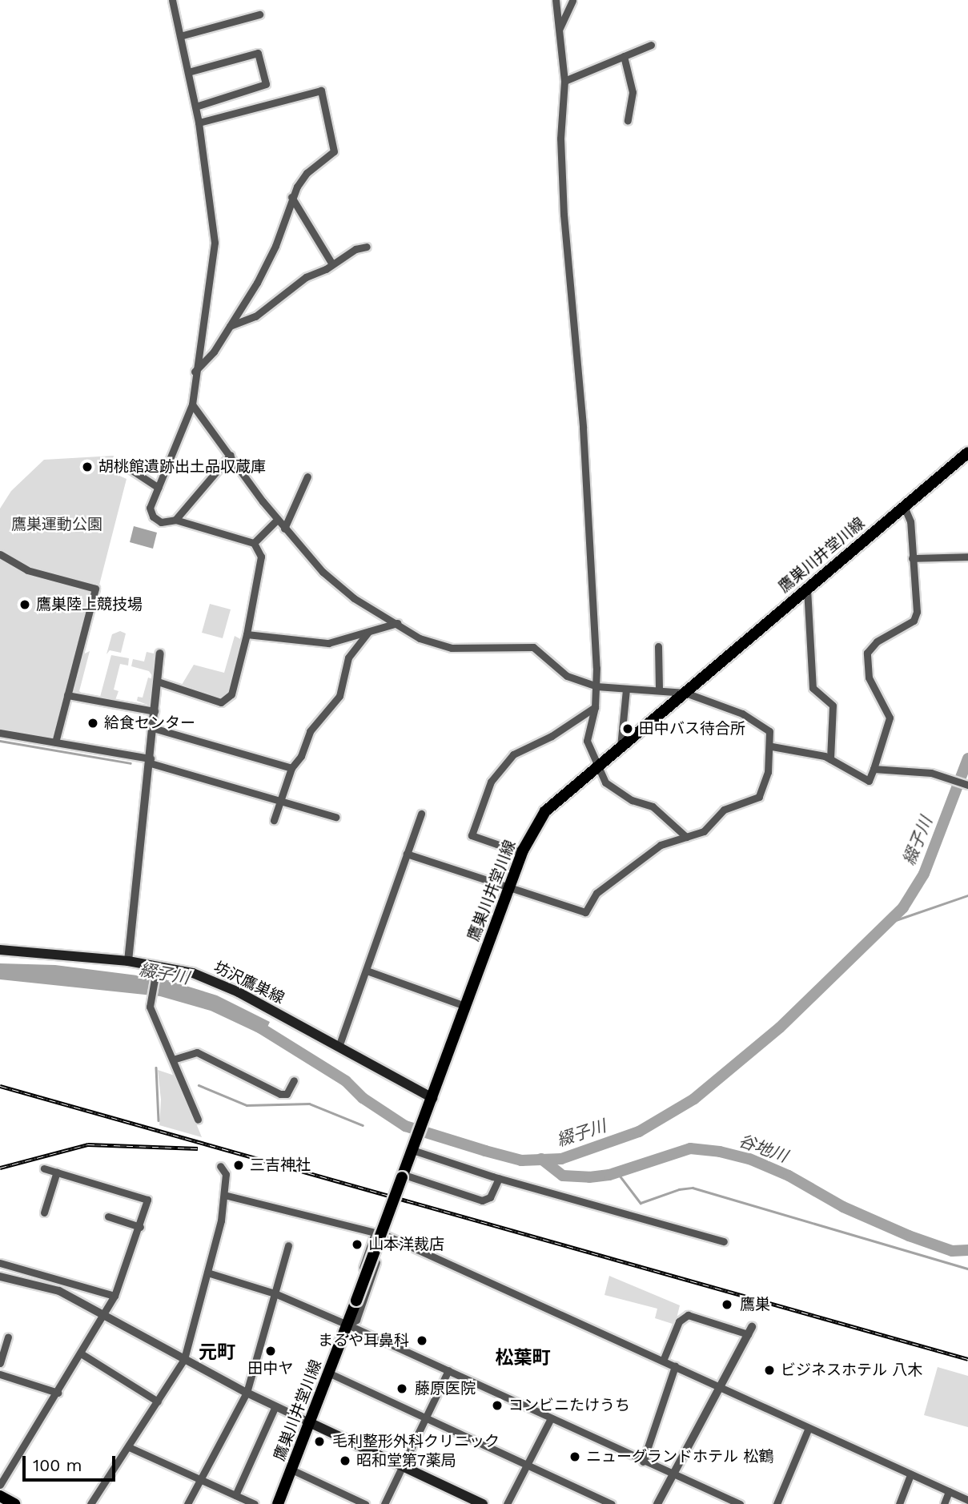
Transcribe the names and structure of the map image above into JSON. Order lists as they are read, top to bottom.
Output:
{
  "streets": {
    "main road": ["鷹巣川井堂川線", "坊沢鷹巣線"]
  },
  "crossings": [
    ["鷹巣川井堂川線", "坊沢鷹巣線"]
  ],
  "districts": ["元町", "松葉町"],
  "water": ["綴子川", "谷地川"],
  "parks": ["鷹巣運動公園"],
  "places": [
    "胡桃館遺跡出土品収蔵庫",
    "鷹巣陸上競技場",
    "給食センター",
    "田中バス待合所",
    "三吉神社",
    "山本洋裁店",
    "鷹巣",
    "まるや耳鼻科",
    "田中ヤ",
    "ビジネスホテル 八木",
    "藤原医院",
    "コンビニたけうち",
    "毛利整形外科クリニック",
    "ニューグランドホテル 松鶴",
    "昭和堂第7薬局"
  ],
  "scale_bar": "100 m"
}
